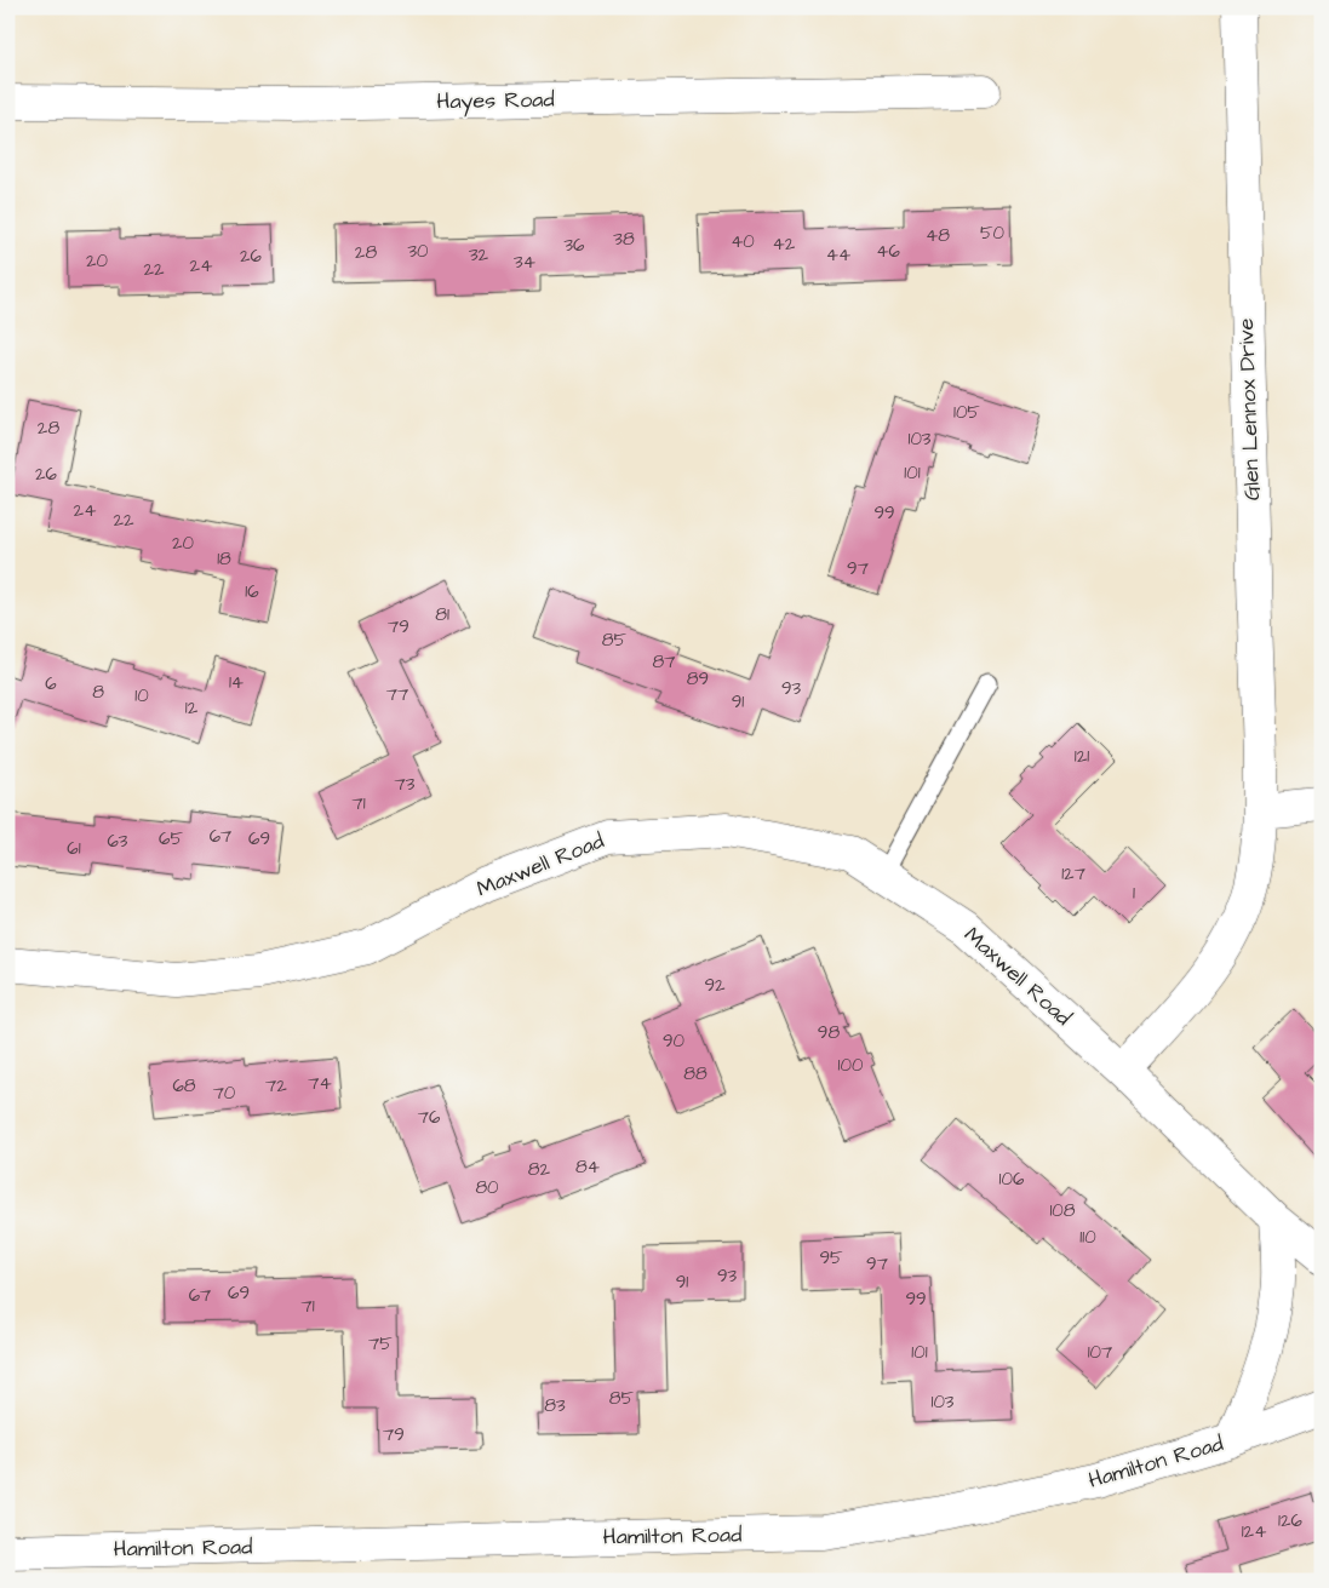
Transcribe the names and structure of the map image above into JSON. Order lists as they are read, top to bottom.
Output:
{
  "streets": {
    "street": [
      "Hayes Road",
      "Glen Lennox Drive",
      "Maxwell Road",
      "Hamilton Road"
    ]
  },
  "crossings": [
    ["Glen Lennox Drive", "Maxwell Road"]
  ],
  "house_numbers": [
    "50",
    "48",
    "38",
    "40",
    "42",
    "36",
    "30",
    "46",
    "28",
    "32",
    "44",
    "26",
    "20",
    "34",
    "24",
    "22",
    "105",
    "28",
    "103",
    "101",
    "26",
    "24",
    "99",
    "22",
    "20",
    "18",
    "97",
    "16",
    "81",
    "79",
    "85",
    "87",
    "89",
    "14",
    "6",
    "93",
    "8",
    "77",
    "10",
    "91",
    "12",
    "121",
    "73",
    "71",
    "67",
    "65",
    "69",
    "63",
    "61",
    "127",
    "1",
    "92",
    "98",
    "90",
    "100",
    "88",
    "74",
    "68",
    "72",
    "70",
    "76",
    "84",
    "82",
    "106",
    "80",
    "108",
    "110",
    "95",
    "97",
    "93",
    "91",
    "69",
    "67",
    "99",
    "71",
    "75",
    "101",
    "107",
    "85",
    "103",
    "83",
    "79",
    "126",
    "124"
  ]
}
